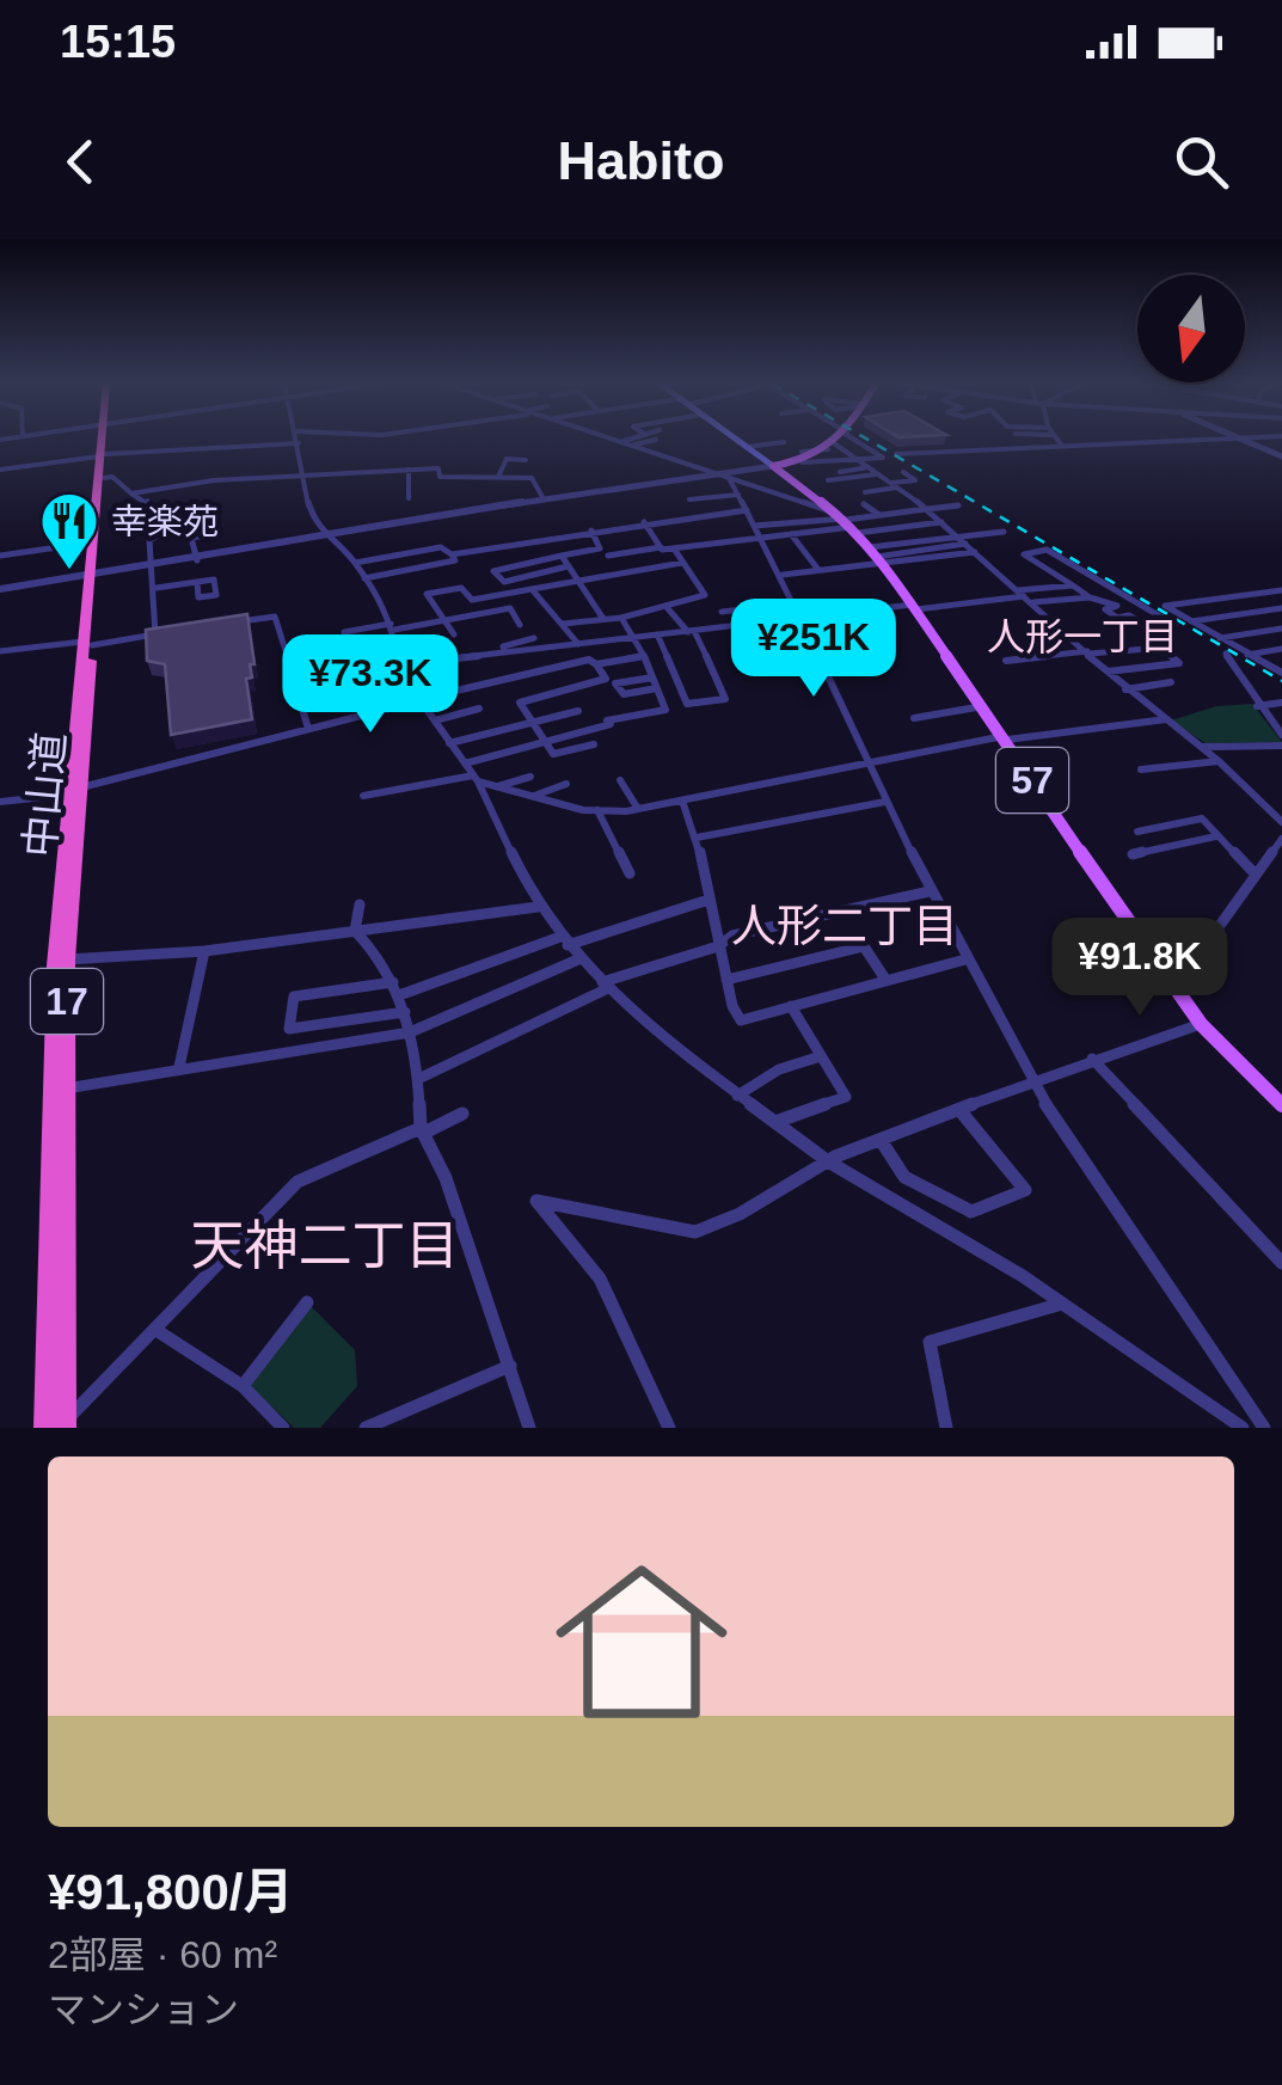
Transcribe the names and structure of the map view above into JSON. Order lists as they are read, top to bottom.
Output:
{
  "streets": {
    "highway": ["中山道", "17"],
    "main road": ["57"]
  },
  "districts": ["人形一丁目", "人形二丁目", "天神二丁目"],
  "places": {
    "restaurant": ["幸楽苑"]
  },
  "north": "bottom",
  "page": {
    "status": "15:15",
    "header": "Habito",
    "price": ["¥251K", "¥73.3K", "¥91.8K"],
    "list": [
      {
        "name": "¥91,800/月",
        "note": "2部屋 · 60 m² · マンション"
      }
    ]
  }
}
